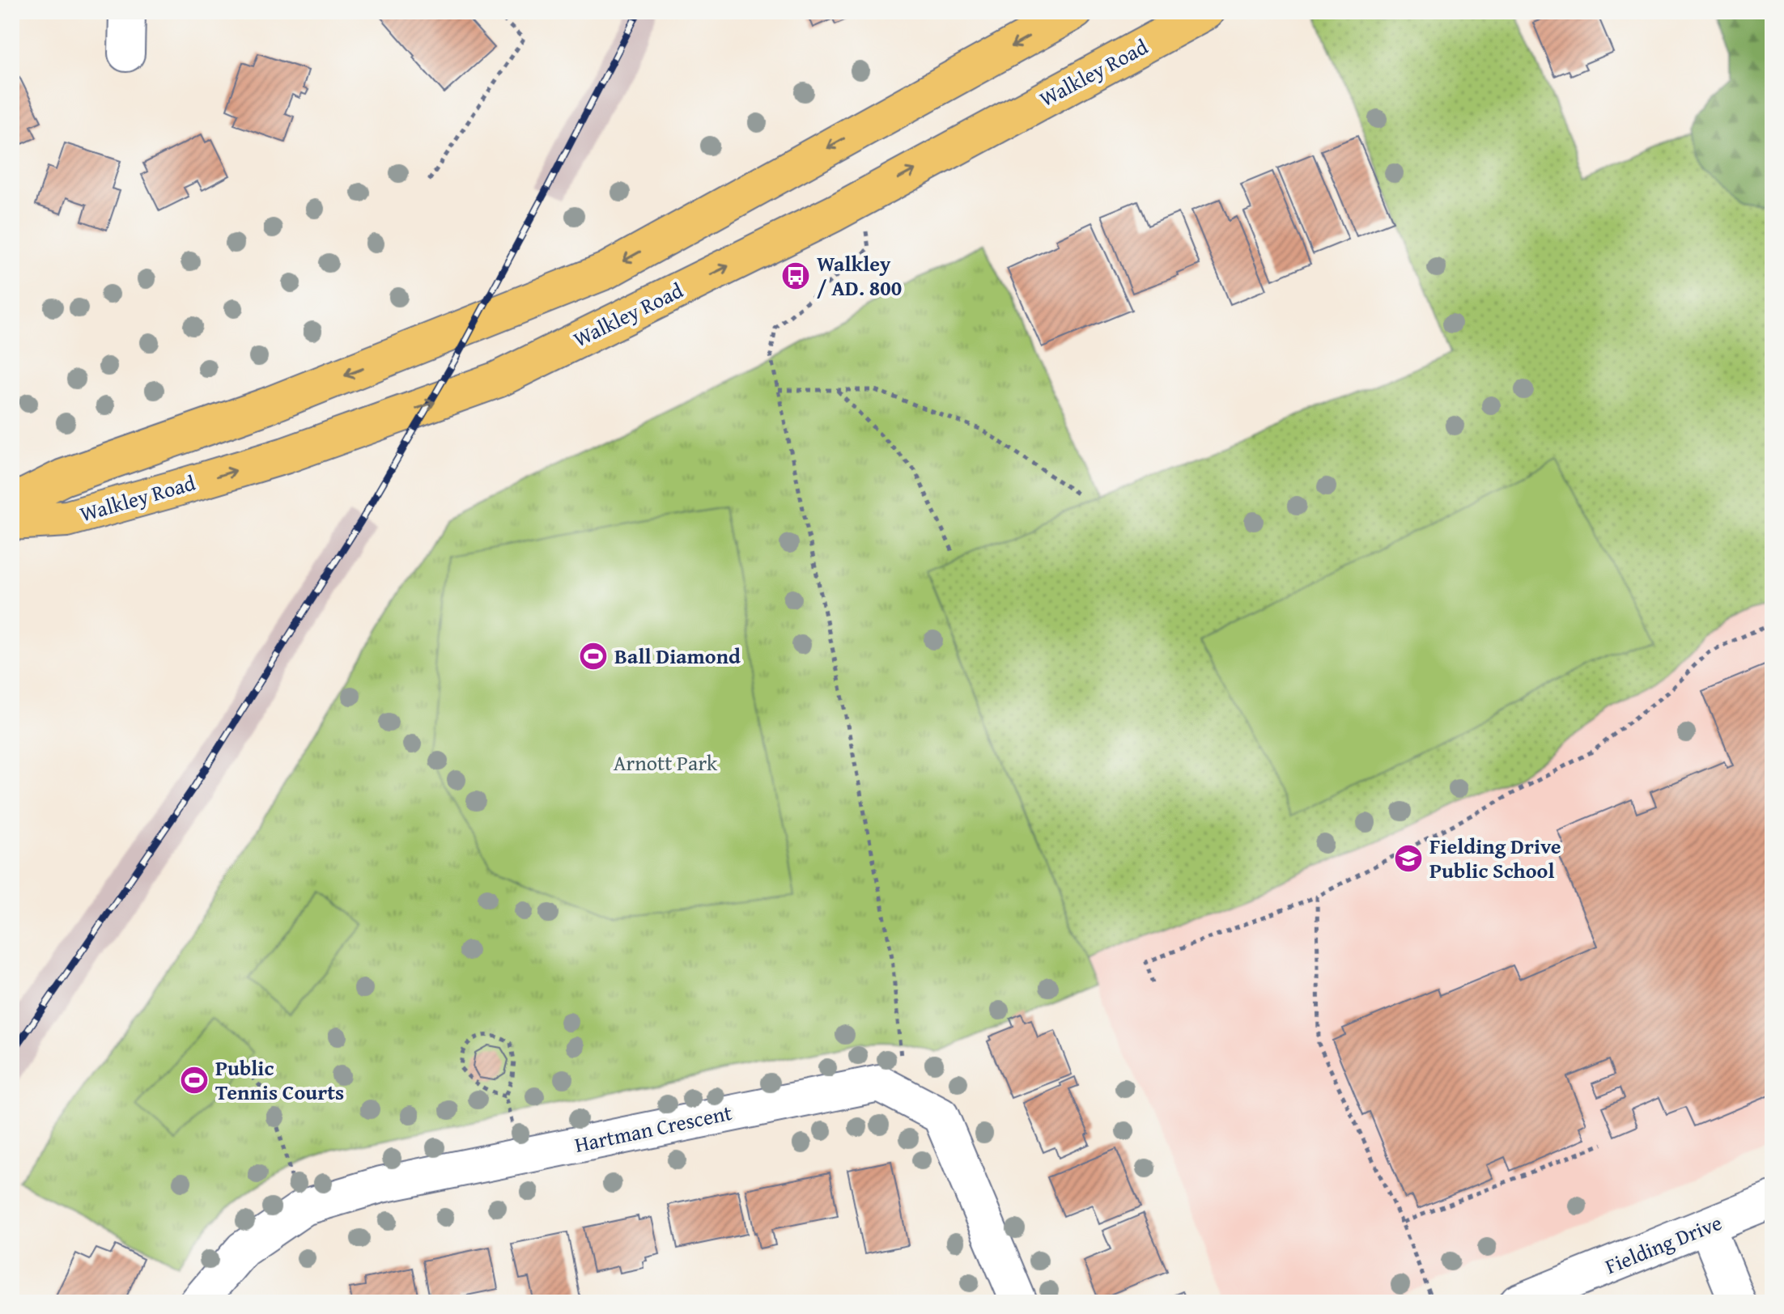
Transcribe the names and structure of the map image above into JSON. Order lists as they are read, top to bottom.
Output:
{
  "streets": {
    "main road": ["Walkley Road"],
    "street": ["Hartman Crescent", "Fielding Drive"]
  },
  "parks": ["Arnott Park"],
  "places": {
    "bus stop": ["Walkley / AD. 800"],
    "sports": ["Ball Diamond", "Public Tennis Courts"],
    "school or university": ["Fielding Drive Public School"]
  }
}
